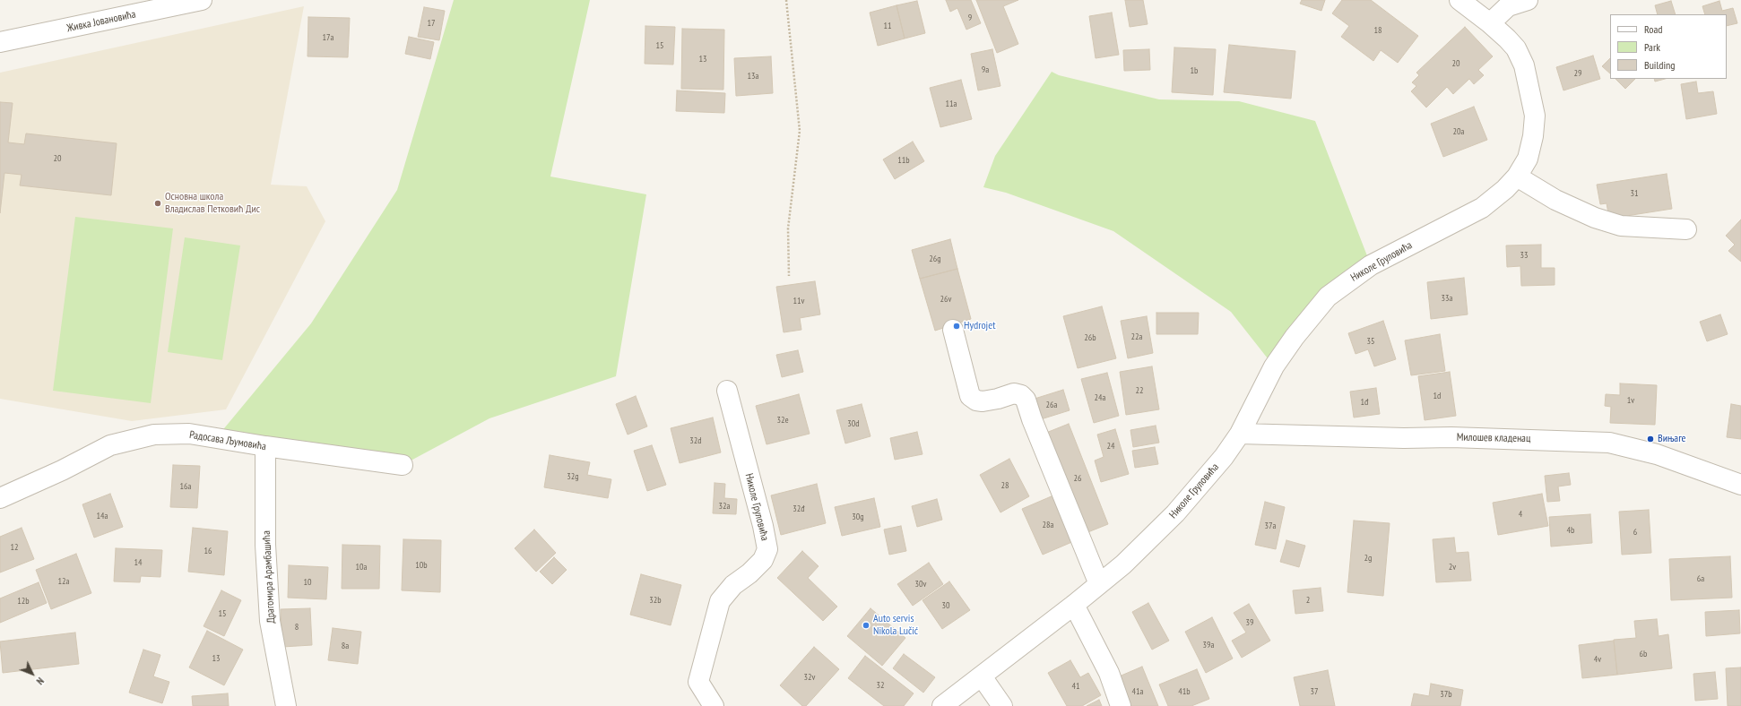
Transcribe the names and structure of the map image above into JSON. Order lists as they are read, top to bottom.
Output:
{
  "streets": {
    "street": [
      "Живка Јовановића",
      "Николе Груловића",
      "Милошев кладенац",
      "Радосава Љумовића",
      "Драгомира Арамбашића"
    ]
  },
  "crossings": [
    ["Николе Груловића", "Милошев кладенац"],
    ["Радосава Љумовића", "Драгомира Арамбашића"]
  ],
  "places": [
    "Основна школа Владислав Петковић Дис",
    "Hydrojet",
    "Вињаге",
    "Auto servis Nikola Lučić"
  ],
  "house_numbers": [
    "9",
    "17",
    "11",
    "18",
    "17a",
    "15",
    "13",
    "20",
    "9a",
    "1b",
    "29",
    "13a",
    "11a",
    "20a",
    "20",
    "11b",
    "31",
    "33",
    "26g",
    "33a",
    "26v",
    "11v",
    "22a",
    "26b",
    "35",
    "22",
    "1d",
    "24a",
    "1v",
    "1đ",
    "26a",
    "32e",
    "30d",
    "32d",
    "24",
    "32g",
    "26",
    "28",
    "16a",
    "32a",
    "32đ",
    "4",
    "14a",
    "30g",
    "28a",
    "37a",
    "4b",
    "6",
    "12",
    "16",
    "2g",
    "14",
    "10b",
    "10a",
    "2v",
    "6a",
    "12a",
    "10",
    "30v",
    "32b",
    "2",
    "12b",
    "30",
    "15",
    "39",
    "8",
    "39a",
    "8a",
    "6b",
    "13",
    "4v",
    "32v",
    "32",
    "41",
    "41a",
    "41b",
    "37",
    "37b"
  ],
  "legend": ["Road", "Park", "Building"],
  "north": "bottom right"
}
